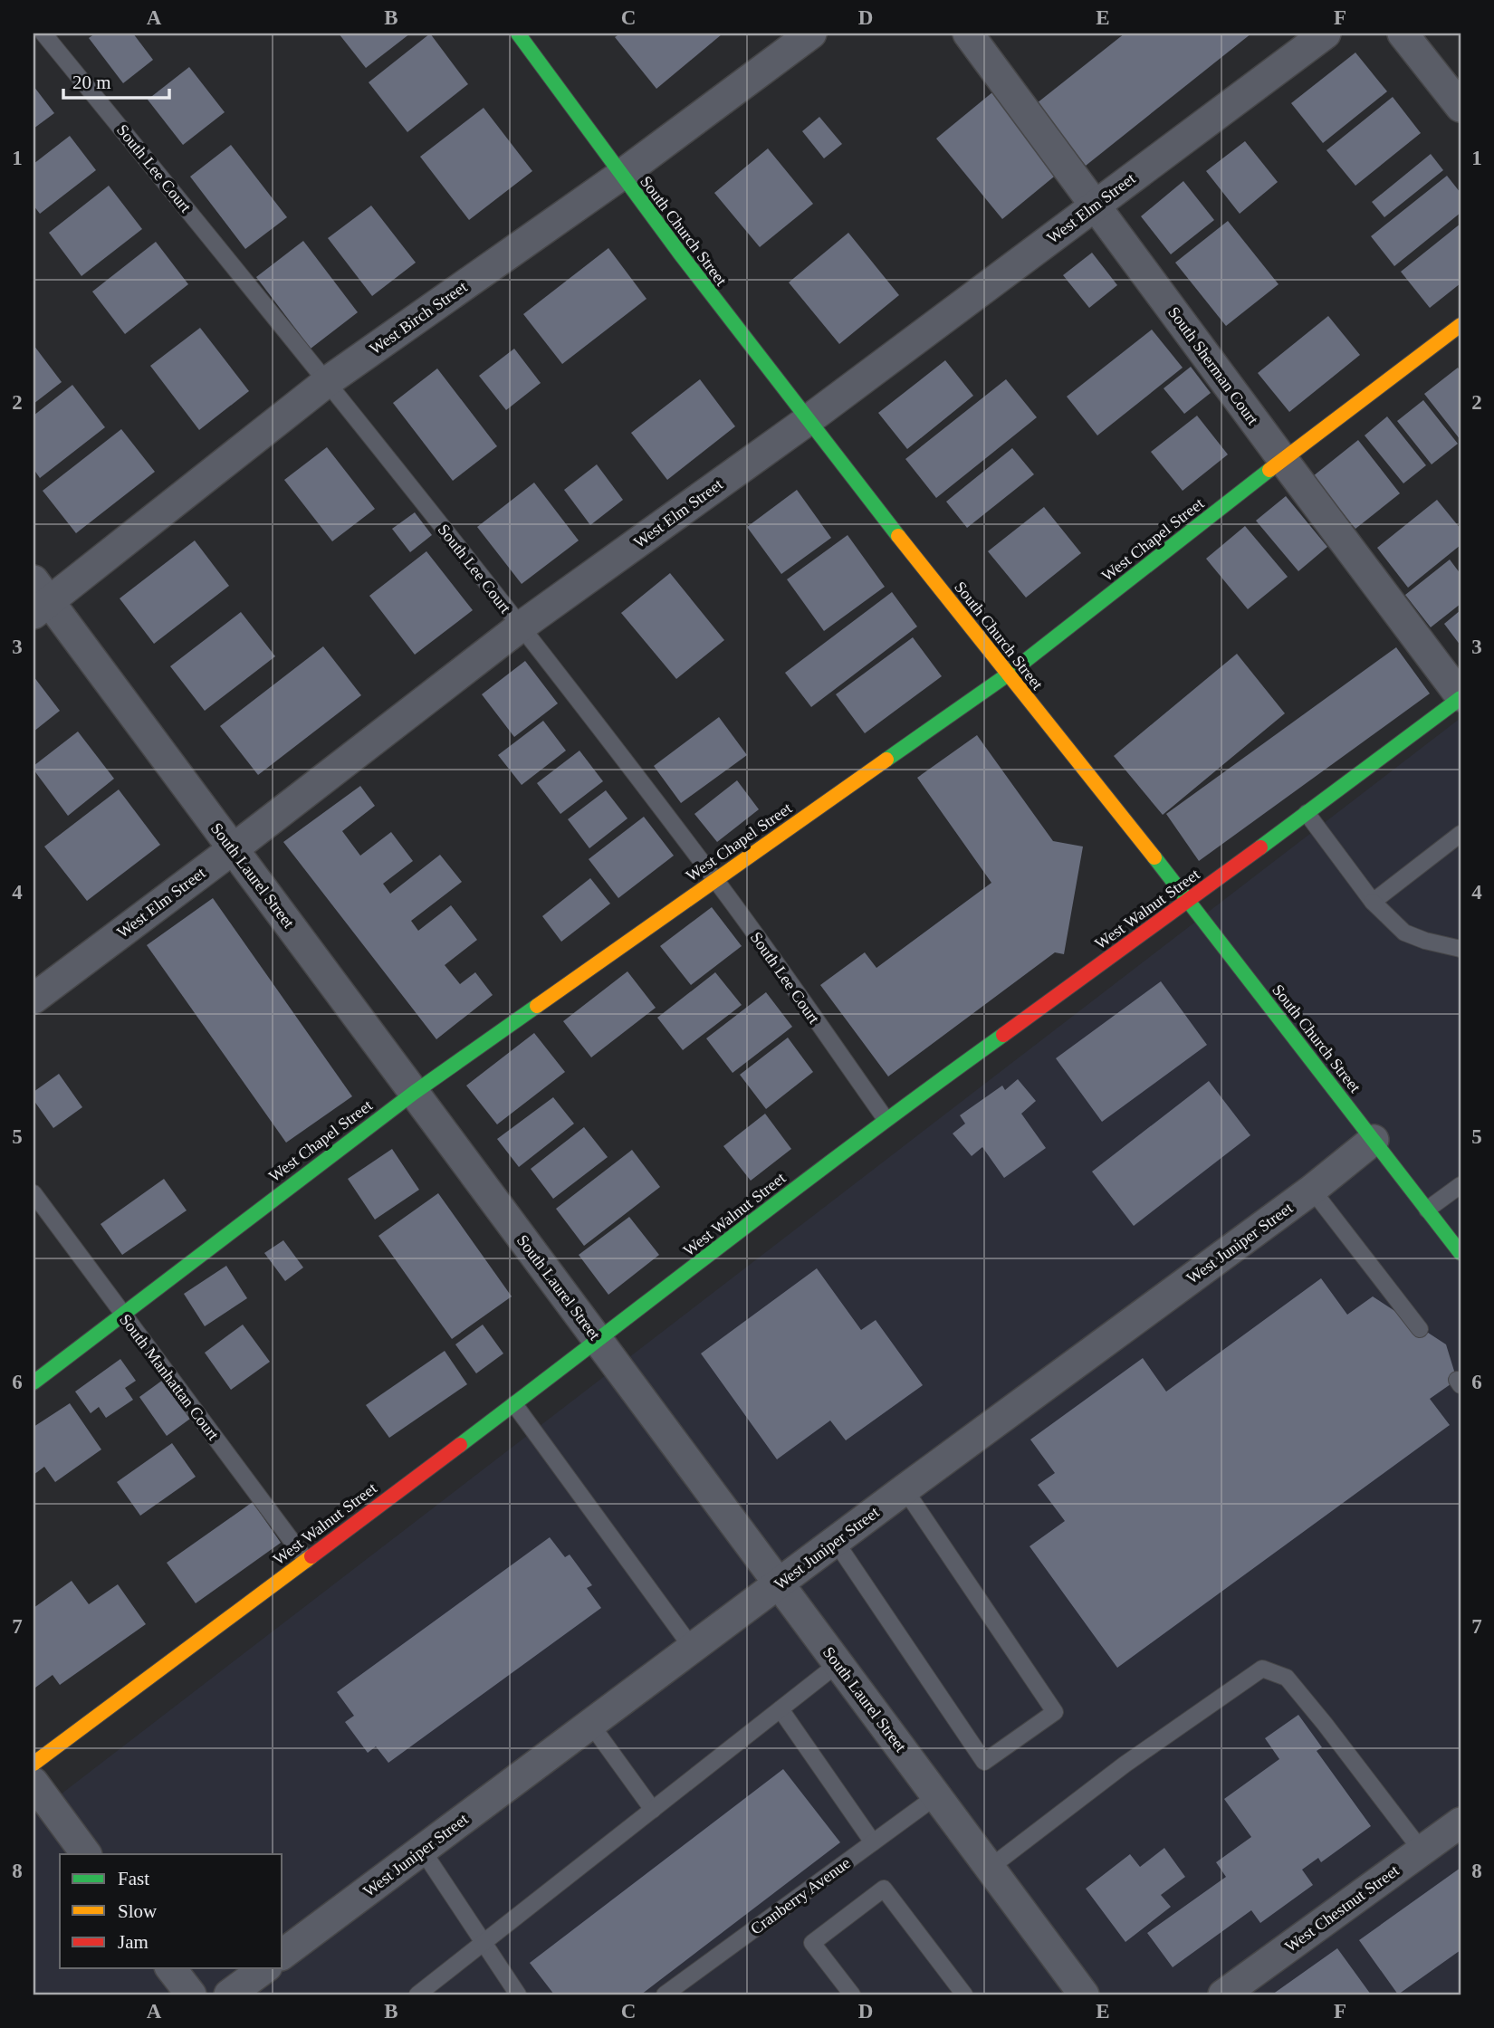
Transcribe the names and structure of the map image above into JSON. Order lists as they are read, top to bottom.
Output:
{
  "streets": {
    "main road": ["South Church Street", "West Chapel Street", "West Walnut Street"],
    "street": [
      "West Elm Street",
      "West Birch Street",
      "South Sherman Court",
      "South Laurel Street",
      "West Juniper Street",
      "West Chestnut Street"
    ],
    "lane": ["South Lee Court", "South Manhattan Court", "Cranberry Avenue"]
  },
  "crossings": [
    ["South Lee Court", "West Elm Street"],
    ["South Lee Court", "West Birch Street"],
    ["South Lee Court", "West Chapel Street"],
    ["South Lee Court", "West Walnut Street"],
    ["West Elm Street", "South Church Street"],
    ["West Elm Street", "South Sherman Court"],
    ["West Elm Street", "South Laurel Street"],
    ["South Church Street", "West Birch Street"],
    ["South Church Street", "West Chapel Street"],
    ["South Church Street", "West Walnut Street"],
    ["South Church Street", "West Juniper Street"],
    ["West Birch Street", "South Laurel Street"],
    ["South Sherman Court", "West Chapel Street"],
    ["South Sherman Court", "West Walnut Street"],
    ["West Chapel Street", "South Laurel Street"],
    ["West Chapel Street", "South Manhattan Court"],
    ["South Laurel Street", "West Walnut Street"],
    ["South Laurel Street", "West Juniper Street"],
    ["South Laurel Street", "Cranberry Avenue"],
    ["West Walnut Street", "South Manhattan Court"]
  ],
  "legend": ["Fast", "Slow", "Jam"],
  "scale_bar": "20 m",
  "grid": {
    "columns": [
      "A",
      "B",
      "C",
      "D",
      "E",
      "F"
    ],
    "rows": [
      "1",
      "2",
      "3",
      "4",
      "5",
      "6",
      "7",
      "8"
    ]
  }
}
